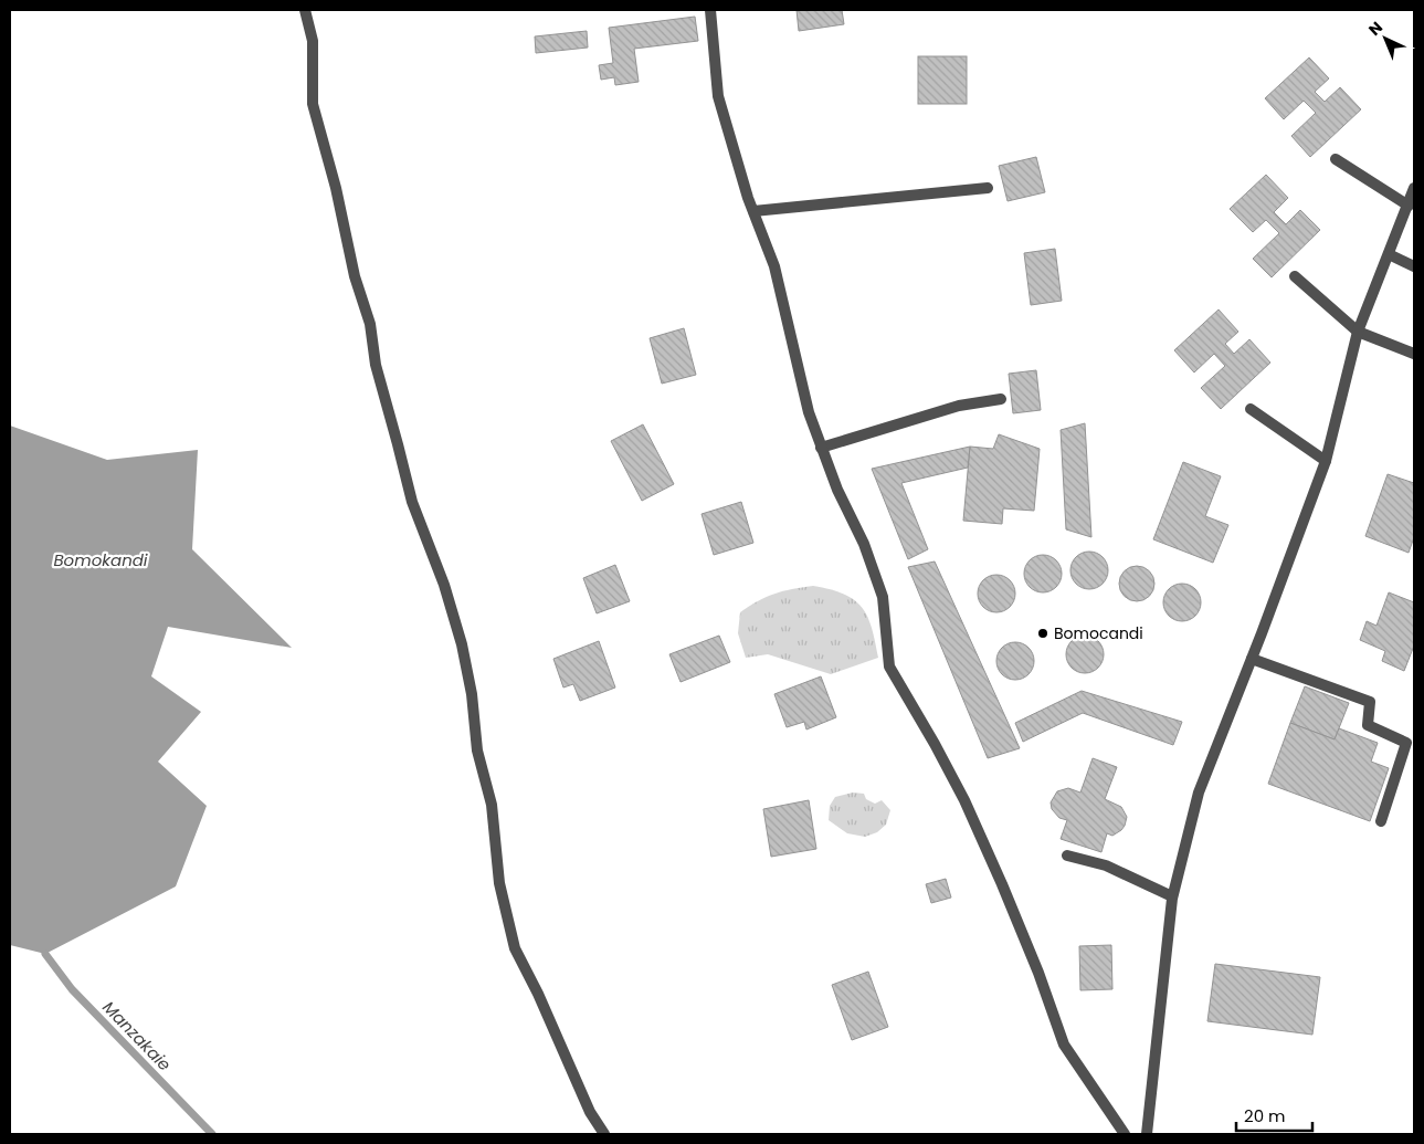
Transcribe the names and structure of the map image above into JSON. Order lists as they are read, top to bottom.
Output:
{
  "water": ["Bomokandi", "Manzakaie"],
  "places": ["Bomocandi"],
  "scale_bar": "20 m",
  "north": "top left"
}
